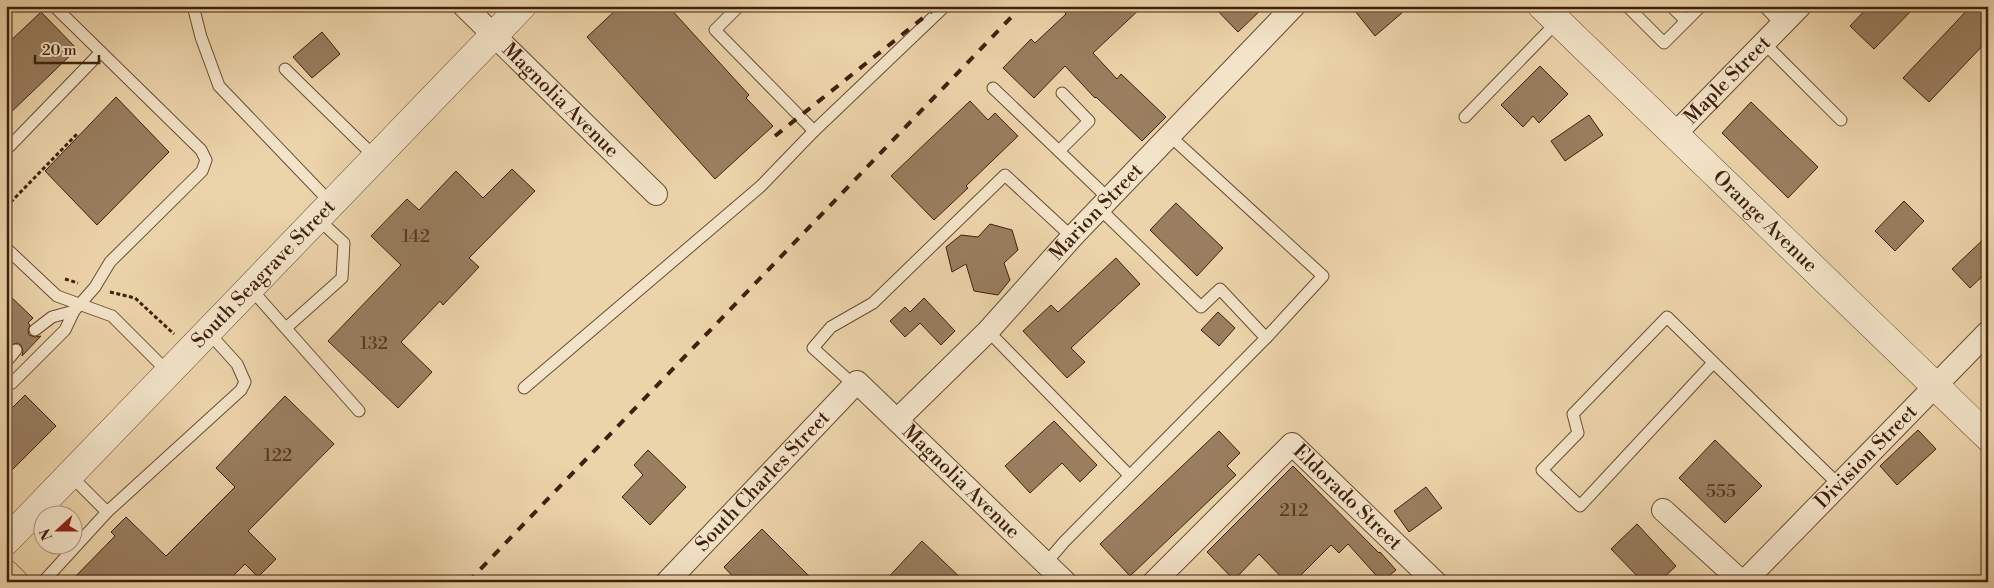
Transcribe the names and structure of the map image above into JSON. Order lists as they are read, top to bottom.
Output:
{
  "streets": {
    "street": [
      "Maple Street",
      "Magnolia Avenue",
      "Marion Street",
      "Orange Avenue",
      "South Seagrave Street",
      "Division Street",
      "South Charles Street",
      "Eldorado Street"
    ]
  },
  "crossings": [
    ["Maple Street", "Orange Avenue"],
    ["Magnolia Avenue", "Marion Street"],
    ["Magnolia Avenue", "South Seagrave Street"],
    ["Magnolia Avenue", "South Charles Street"],
    ["Orange Avenue", "Division Street"]
  ],
  "house_numbers": [
    "142",
    "132",
    "122",
    "555",
    "212"
  ],
  "scale_bar": "20 m",
  "north": "left"
}
